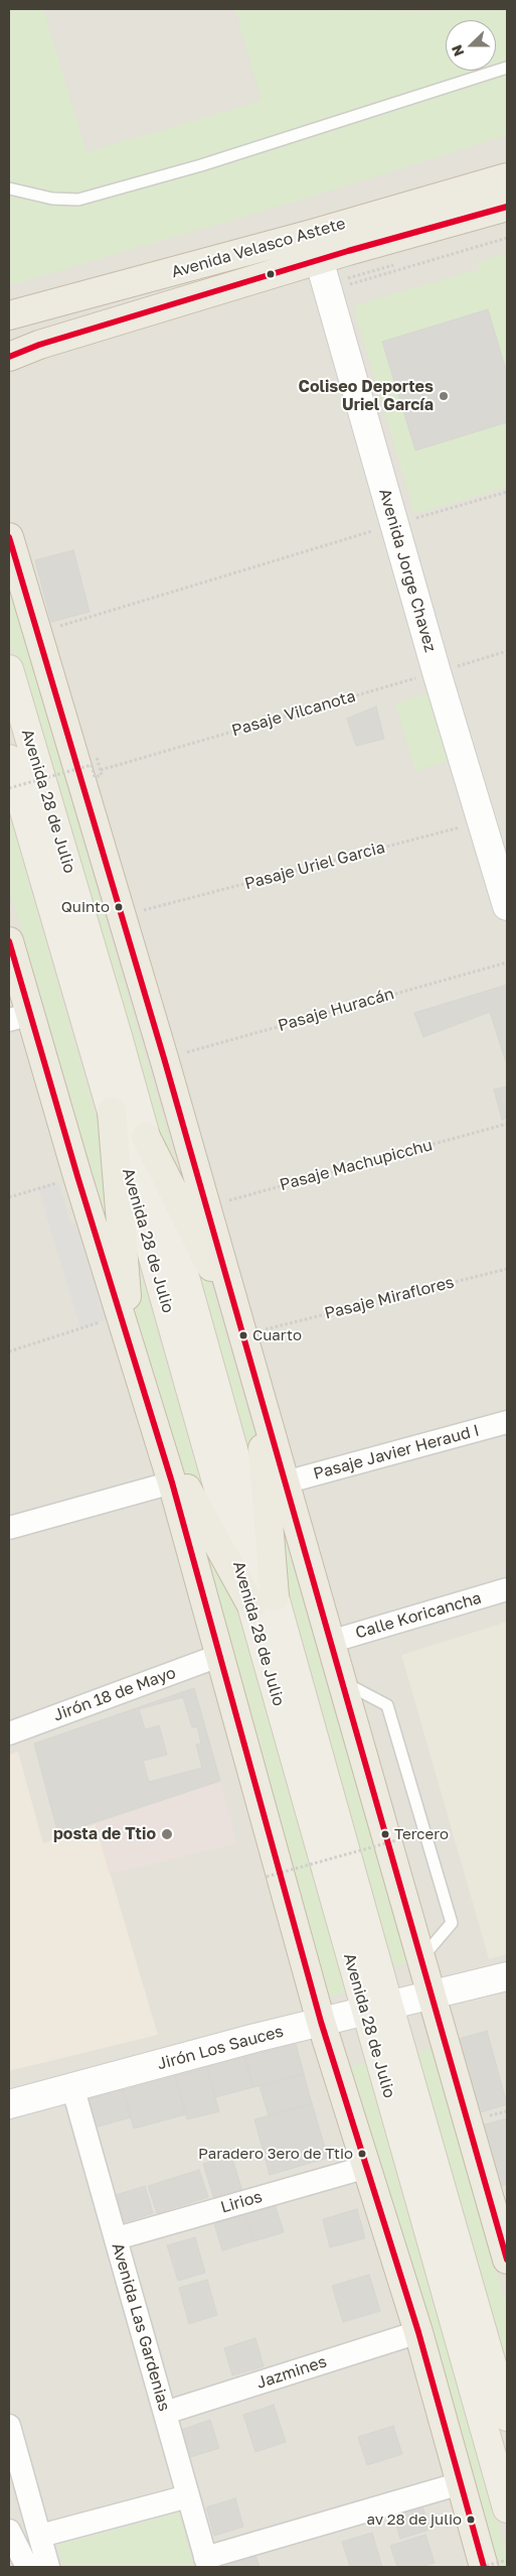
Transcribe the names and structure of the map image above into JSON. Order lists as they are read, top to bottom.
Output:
{
  "streets": {
    "highway": ["Avenida Velasco Astete"],
    "main road": ["Avenida 28 de Julio"],
    "street": [
      "Avenida Jorge Chavez",
      "Pasaje Javier Heraud I",
      "Calle Koricancha",
      "Jirón 18 de Mayo",
      "Jirón Los Sauces",
      "Lirios",
      "Avenida Las Gardenias",
      "Jazmines"
    ],
    "path": [
      "Pasaje Vilcanota",
      "Pasaje Uriel Garcia",
      "Pasaje Huracán",
      "Pasaje Machupicchu",
      "Pasaje Miraflores"
    ]
  },
  "crossings": [
    ["Avenida Velasco Astete", "Avenida Jorge Chavez"],
    ["Avenida Jorge Chavez", "Pasaje Vilcanota"],
    ["Avenida Jorge Chavez", "Pasaje Uriel Garcia"],
    ["Avenida 28 de Julio", "Jirón Los Sauces"],
    ["Jirón Los Sauces", "Avenida Las Gardenias"],
    ["Lirios", "Avenida Las Gardenias"],
    ["Avenida Las Gardenias", "Jazmines"]
  ],
  "places": [
    "Coliseo Deportes Uriel García",
    "Quinto",
    "Cuarto",
    "posta de Ttio",
    "Tercero",
    "Paradero 3ero de Ttio",
    "av 28 de julio"
  ],
  "north": "left"
}
